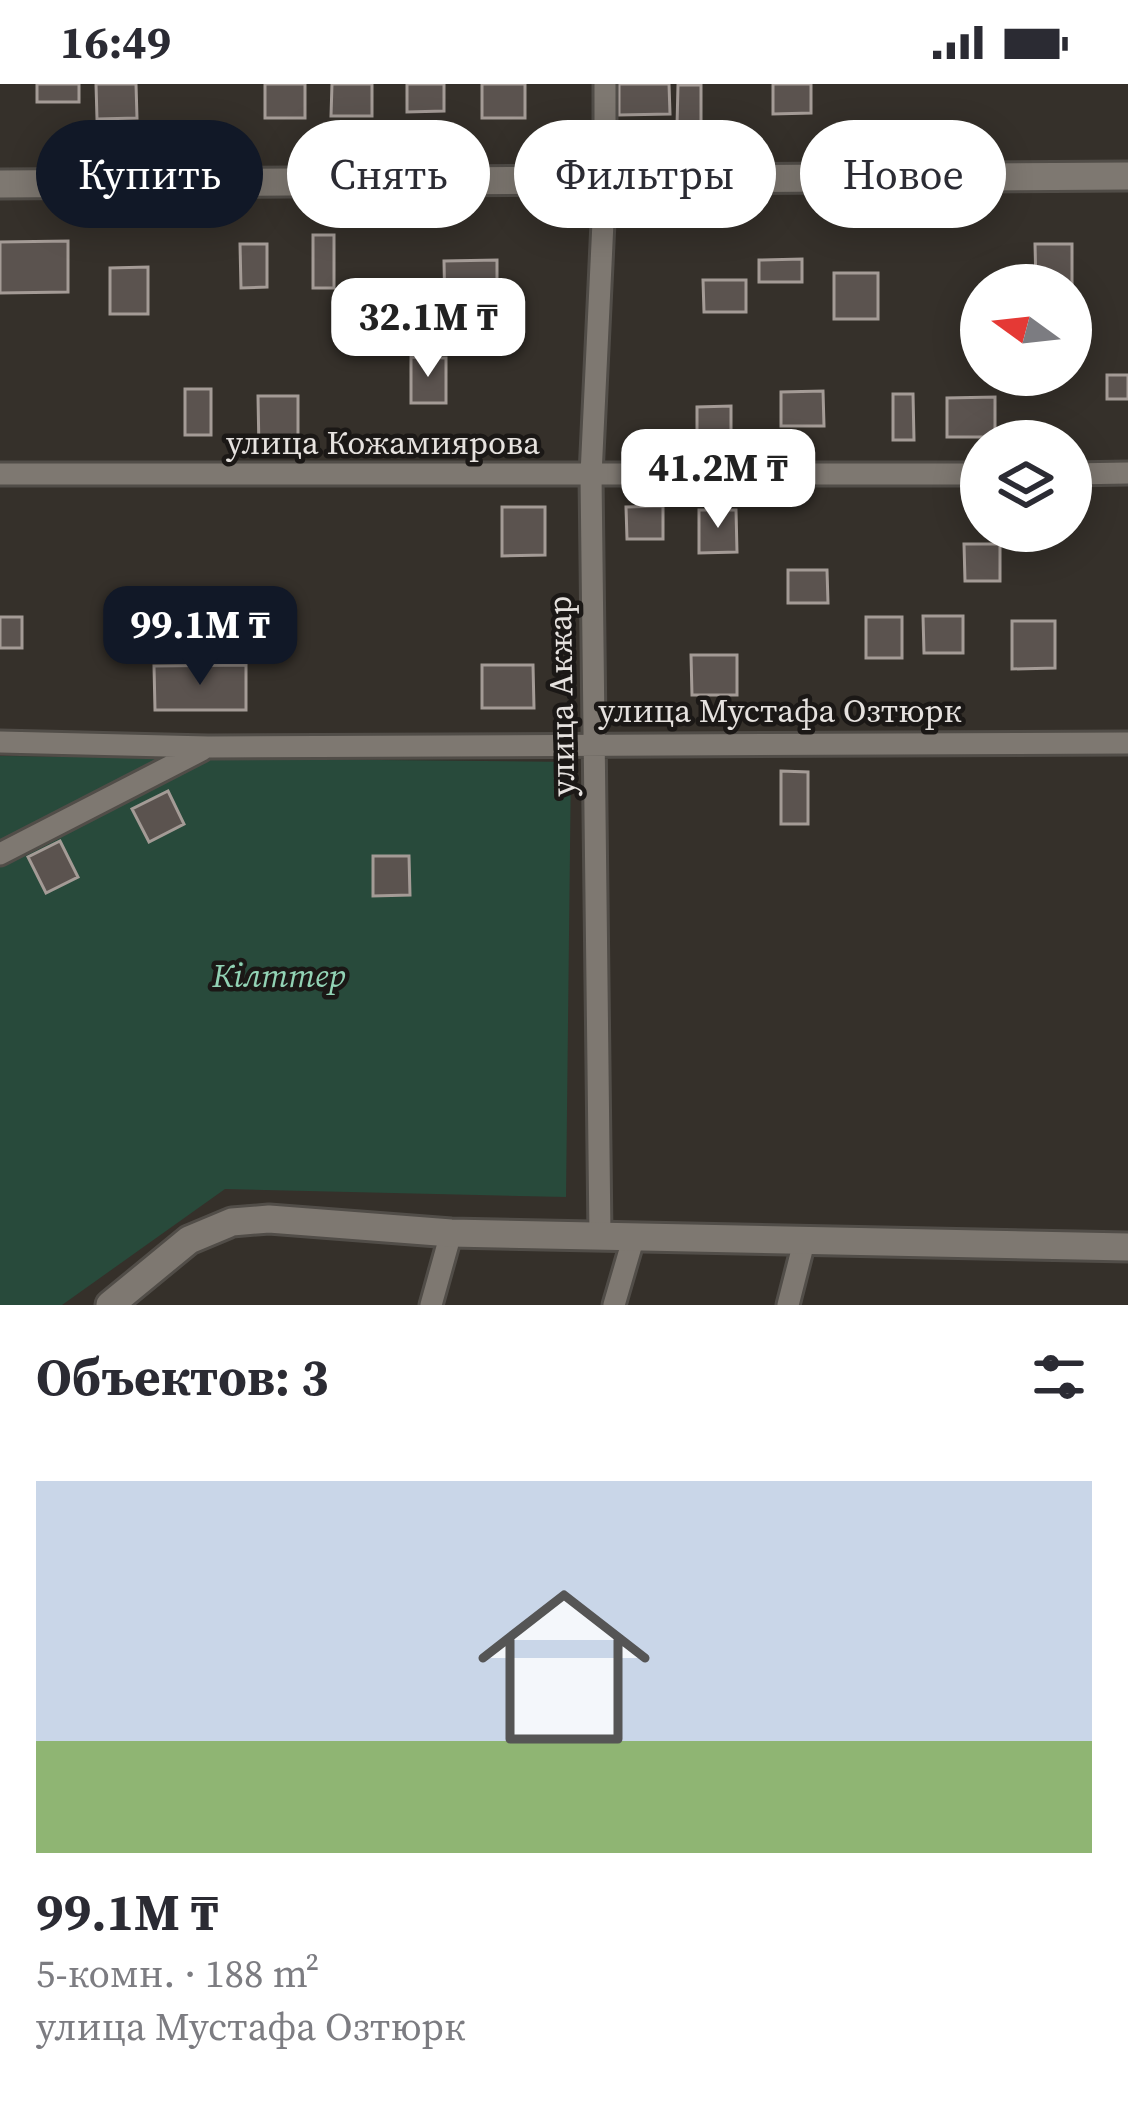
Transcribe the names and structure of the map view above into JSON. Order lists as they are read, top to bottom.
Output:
{
  "streets": {
    "street": ["улица Кожамиярова", "улица Акжар", "улица Мустафа Озтюрк"]
  },
  "crossings": [
    ["улица Кожамиярова", "улица Акжар"],
    ["улица Акжар", "улица Мустафа Озтюрк"]
  ],
  "parks": ["Кілттер"],
  "north": "left",
  "page": {
    "status": "16:49",
    "chip": [
      "Купить",
      "Снять",
      "Фильтры",
      "Новое"
    ],
    "price": ["32.1M ₸", "41.2M ₸", "99.1M ₸"],
    "heading": "Объектов: 3",
    "list": [
      {
        "name": "99.1M ₸",
        "note": "5-комн. · 188 m² · улица Мустафа Озтюрк"
      }
    ]
  }
}
